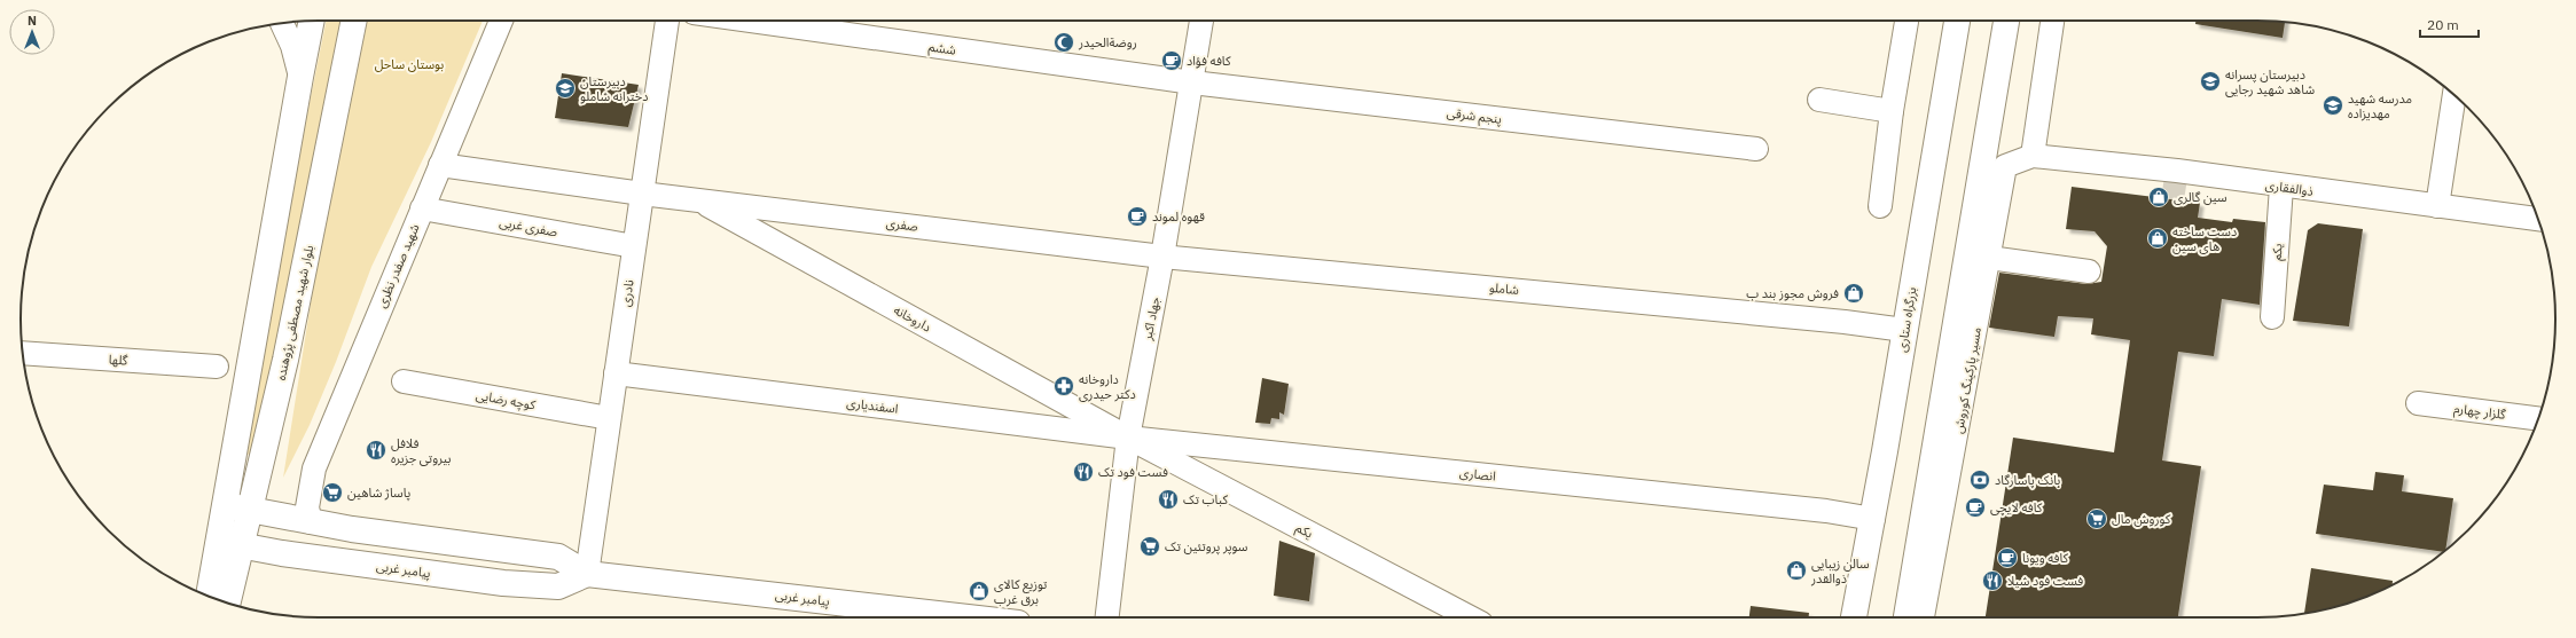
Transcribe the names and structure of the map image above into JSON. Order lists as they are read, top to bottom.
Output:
{
  "streets": {
    "main road": ["بلوار شهید مصطفی پژوهنده", "بزرگراه ستاری", "پیامبر غربی"],
    "street": [
      "ششم",
      "پنجم شرقی",
      "ذوالفقاری",
      "صفری",
      "صفری غربی",
      "یکم",
      "شهید صفدر نظری",
      "شاملو",
      "نادری",
      "داروخانه",
      "جهاد اکبر",
      "گلها",
      "مسیر پارکینگ کوروش",
      "کوچه رضایی",
      "اسفندیاری",
      "گلزار چهارم",
      "انصاری"
    ]
  },
  "crossings": [
    ["ششم", "پنجم شرقی"],
    ["ششم", "جهاد اکبر"],
    ["پنجم شرقی", "جهاد اکبر"],
    ["ذوالفقاری", "یکم"],
    ["ذوالفقاری", "مسیر پارکینگ کوروش"],
    ["صفری", "شاملو"],
    ["صفری", "نادری"],
    ["صفری", "داروخانه"],
    ["صفری", "جهاد اکبر"],
    ["صفری غربی", "شهید صفدر نظری"],
    ["صفری غربی", "نادری"],
    ["یکم", "داروخانه"],
    ["یکم", "جهاد اکبر"],
    ["یکم", "اسفندیاری"],
    ["یکم", "انصاری"],
    ["شهید صفدر نظری", "پیامبر غربی"],
    ["شاملو", "جهاد اکبر"],
    ["شاملو", "بزرگراه ستاری"],
    ["نادری", "کوچه رضایی"],
    ["نادری", "اسفندیاری"],
    ["نادری", "پیامبر غربی"],
    ["بلوار شهید مصطفی پژوهنده", "پیامبر غربی"],
    ["داروخانه", "جهاد اکبر"],
    ["داروخانه", "اسفندیاری"],
    ["داروخانه", "انصاری"],
    ["جهاد اکبر", "اسفندیاری"],
    ["جهاد اکبر", "انصاری"],
    ["بزرگراه ستاری", "انصاری"],
    ["اسفندیاری", "انصاری"]
  ],
  "parks": ["بوستان ساحل"],
  "places": {
    "mosque": ["روضةالحیدر"],
    "cafe": [
      "کافه فؤاد",
      "قهوه لموند",
      "کافه لایچى",
      "کافه ویونا"
    ],
    "school or university": ["دبیرستان پسرانه شاهد شهید رجایی", "دبیرستان دخترانه شاملو", "مدرسه شهيد مهديزاده"],
    "shop": [
      "سین گالری",
      "دست ساخته های سین",
      "فروش مجوز بند ب",
      "سالن زیبایی ذوالقدر",
      "توزیع کالای برق غرب"
    ],
    "pharmacy": ["داروخانه دکتر حیدری"],
    "restaurant": [
      "فلافل بیروتی جزیره",
      "فست فود تک",
      "کباب تک",
      "فست فود شیلا"
    ],
    "bank": ["بانک پاسارگاد"],
    "supermarket": ["پاساژ شاهین", "کوروش مال", "سوپر پروتئین تک"]
  },
  "scale_bar": "20 m",
  "north": "top"
}
